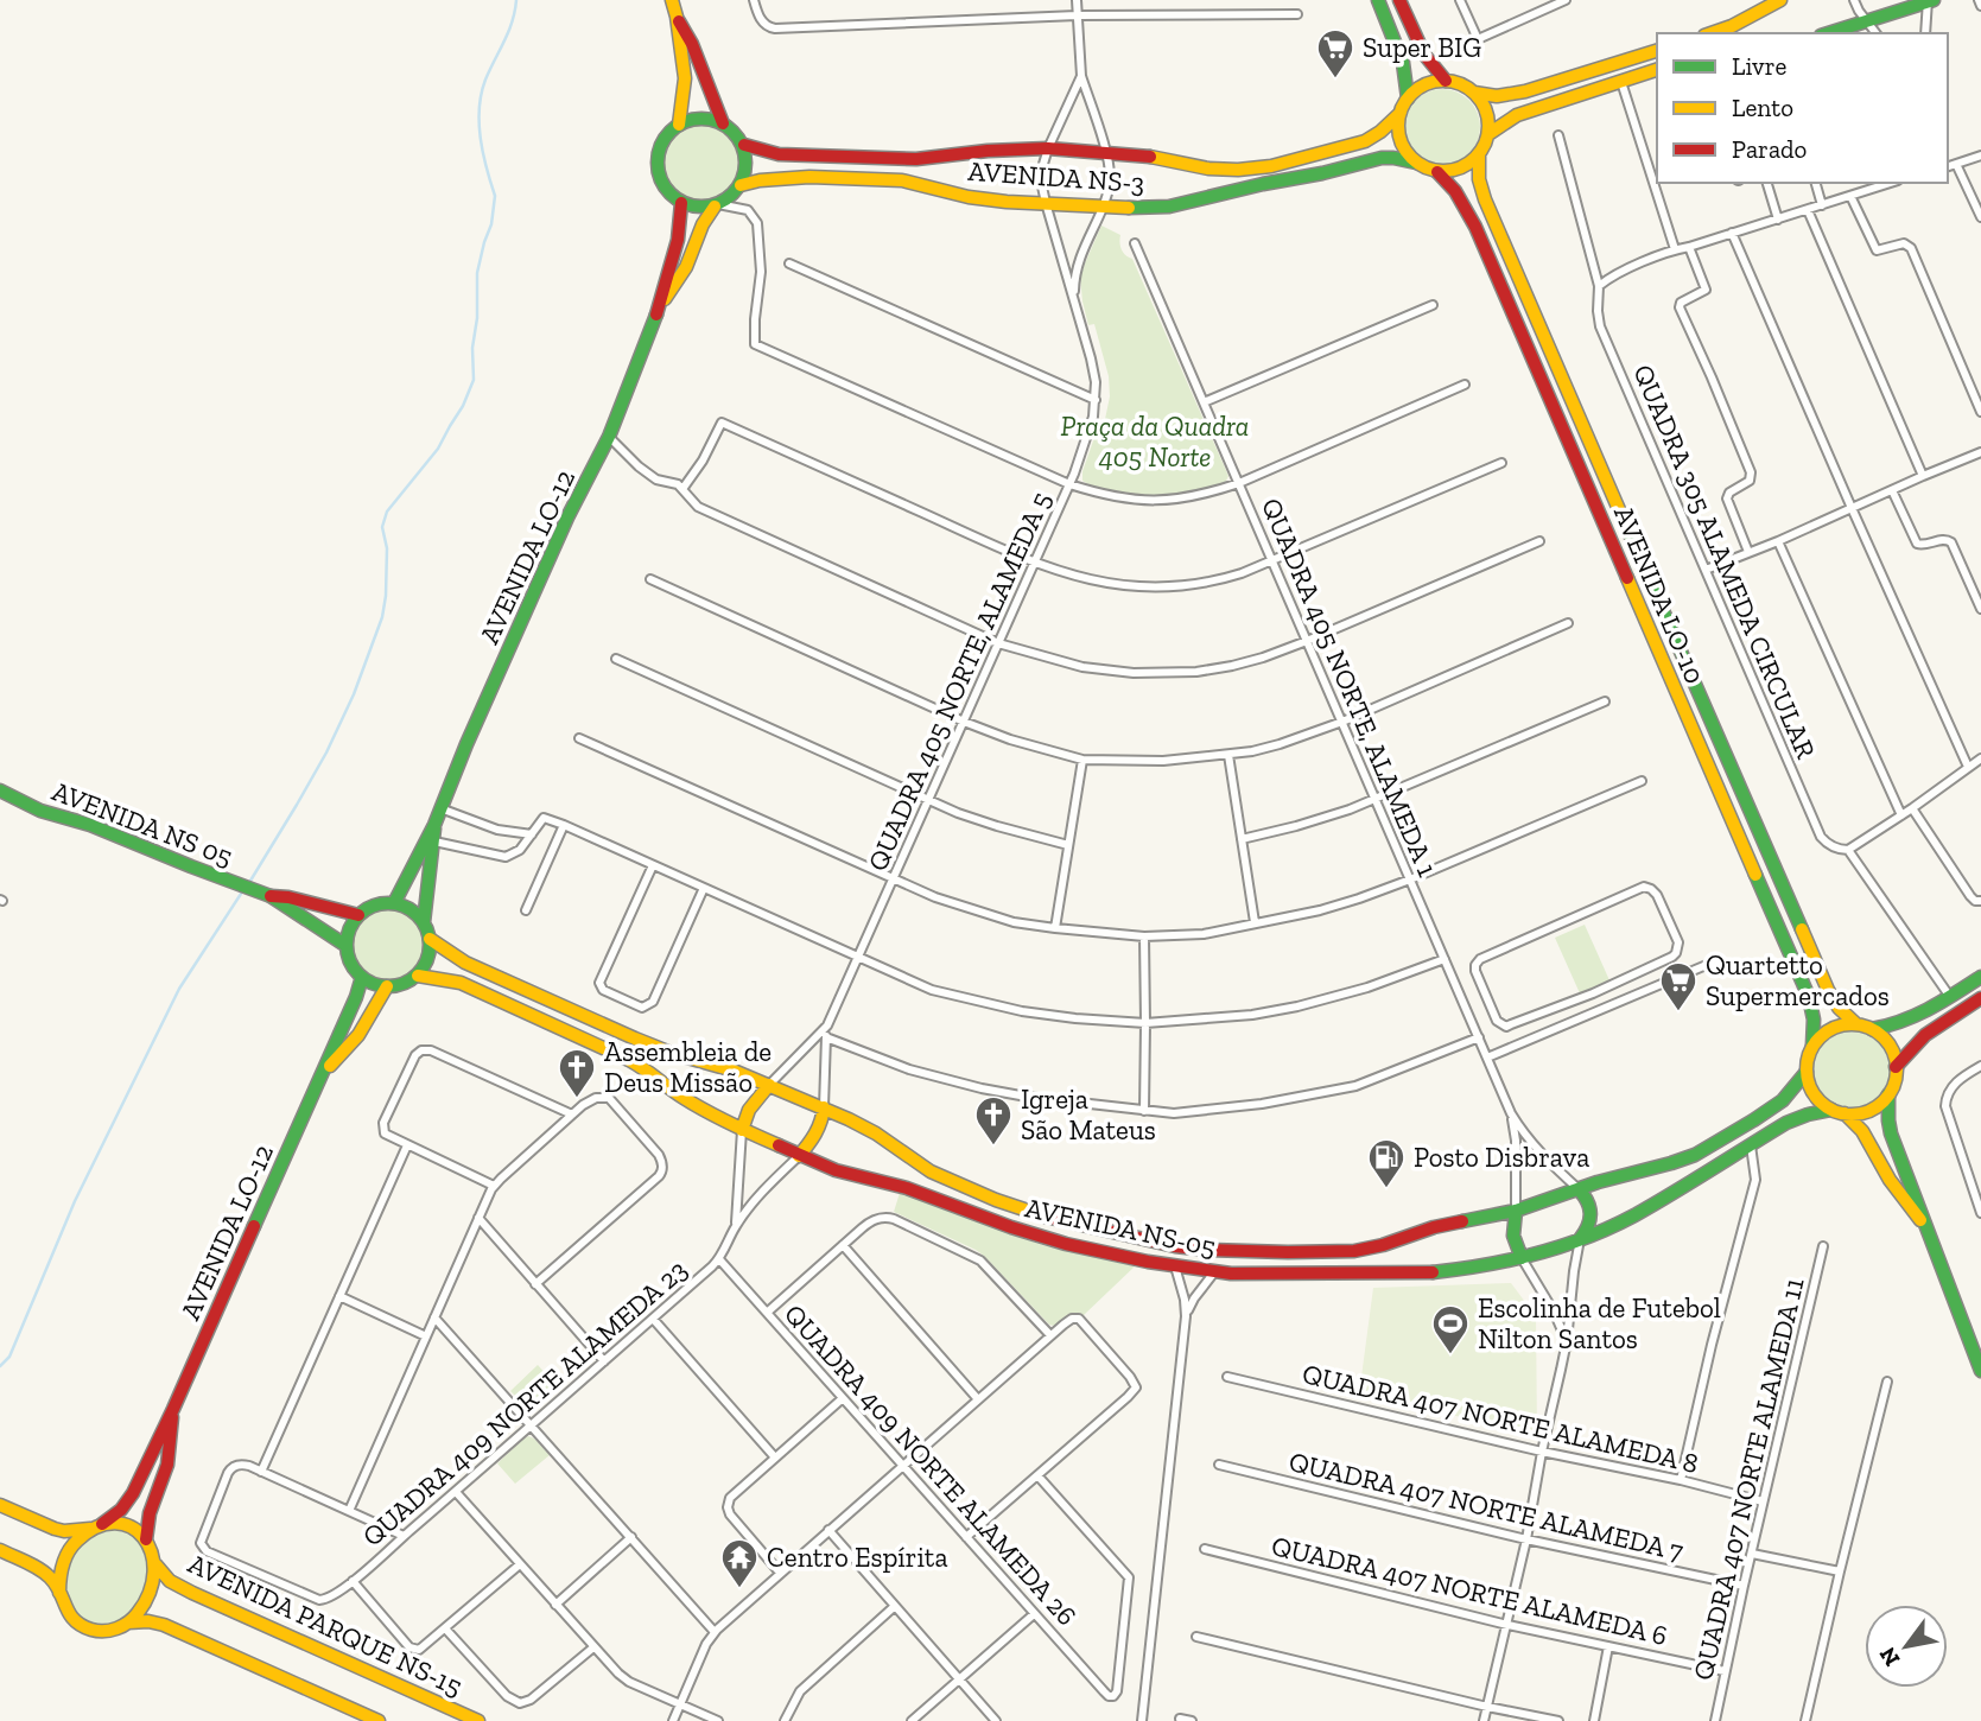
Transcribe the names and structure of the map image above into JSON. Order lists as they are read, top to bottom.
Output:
{
  "streets": {
    "street": [
      "AVENIDA NS-3",
      "AVENIDA LO-12",
      "QUADRA 305 ALAMEDA CIRCULAR",
      "AVENIDA LO-10",
      "QUADRA 405 NORTE, ALAMEDA 5",
      "QUADRA 405 NORTE, ALAMEDA 1",
      "AVENIDA NS 05",
      "AVENIDA NS-05",
      "QUADRA 409 NORTE ALAMEDA 23",
      "QUADRA 407 NORTE ALAMEDA 8",
      "QUADRA 409 NORTE ALAMEDA 26",
      "QUADRA 407 NORTE ALAMEDA 11",
      "QUADRA 407 NORTE ALAMEDA 7",
      "QUADRA 407 NORTE ALAMEDA 6",
      "AVENIDA PARQUE NS-15"
    ]
  },
  "crossings": [
    ["AVENIDA NS-3", "AVENIDA LO-12"],
    ["AVENIDA NS-3", "AVENIDA LO-10"],
    ["AVENIDA NS-3", "QUADRA 405 NORTE, ALAMEDA 5"],
    ["AVENIDA LO-12", "AVENIDA NS 05"],
    ["AVENIDA LO-12", "AVENIDA NS-05"],
    ["AVENIDA LO-12", "AVENIDA PARQUE NS-15"],
    ["AVENIDA LO-10", "AVENIDA NS-05"],
    ["AVENIDA NS 05", "AVENIDA NS-05"],
    ["AVENIDA NS-05", "QUADRA 409 NORTE ALAMEDA 23"],
    ["QUADRA 409 NORTE ALAMEDA 23", "QUADRA 409 NORTE ALAMEDA 26"],
    ["QUADRA 407 NORTE ALAMEDA 8", "QUADRA 407 NORTE ALAMEDA 11"],
    ["QUADRA 407 NORTE ALAMEDA 11", "QUADRA 407 NORTE ALAMEDA 7"],
    ["QUADRA 407 NORTE ALAMEDA 11", "QUADRA 407 NORTE ALAMEDA 6"]
  ],
  "parks": ["Praça da Quadra 405 Norte"],
  "places": {
    "supermarket": ["Super BIG", "Quartetto Supermercados"],
    "church": ["Assembleia de Deus Missão", "Igreja São Mateus"],
    "fuel station": ["Posto Disbrava"],
    "sports": ["Escolinha de Futebol Nilton Santos"],
    "temple": ["Centro Espírita"]
  },
  "legend": ["Livre", "Lento", "Parado"],
  "north": "bottom left"
}
